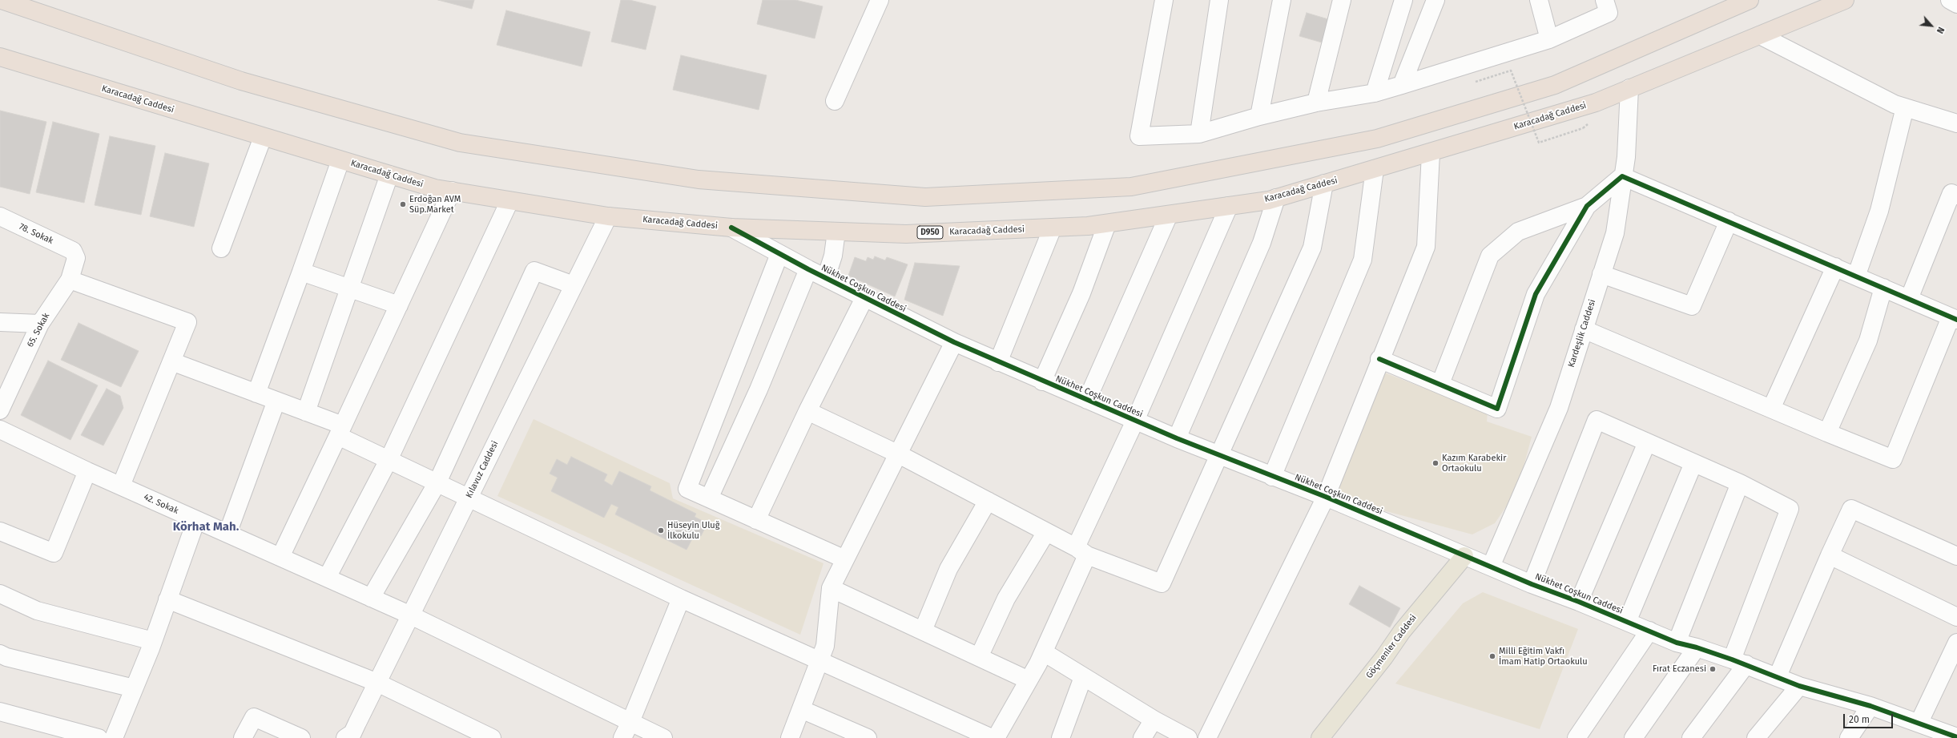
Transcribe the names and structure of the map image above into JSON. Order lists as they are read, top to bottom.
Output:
{
  "streets": {
    "highway": ["Karacadağ Caddesi", "D950"],
    "main road": ["Göçmenler Caddesi"],
    "street": [
      "78. Sokak",
      "Nükhet Coşkun Caddesi",
      "65. Sokak",
      "Kardeşlik Caddesi",
      "Kılavuz Caddesi",
      "42. Sokak"
    ]
  },
  "crossings": [
    ["Karacadağ Caddesi", "Nükhet Coşkun Caddesi"],
    ["Karacadağ Caddesi", "Kardeşlik Caddesi"],
    ["Karacadağ Caddesi", "Kılavuz Caddesi"],
    ["78. Sokak", "65. Sokak"],
    ["Nükhet Coşkun Caddesi", "Kardeşlik Caddesi"],
    ["Nükhet Coşkun Caddesi", "Göçmenler Caddesi"],
    ["Kılavuz Caddesi", "42. Sokak"]
  ],
  "districts": ["Körhat Mah."],
  "places": [
    "Erdoğan AVM Süp.Market",
    "Kazım Karabekir Ortaokulu",
    "Hüseyin Uluğ İlkokulu",
    "Milli Eğitim Vakfı İmam Hatip Ortaokulu",
    "Fırat Eczanesi"
  ],
  "scale_bar": "20 m",
  "north": "bottom right"
}
